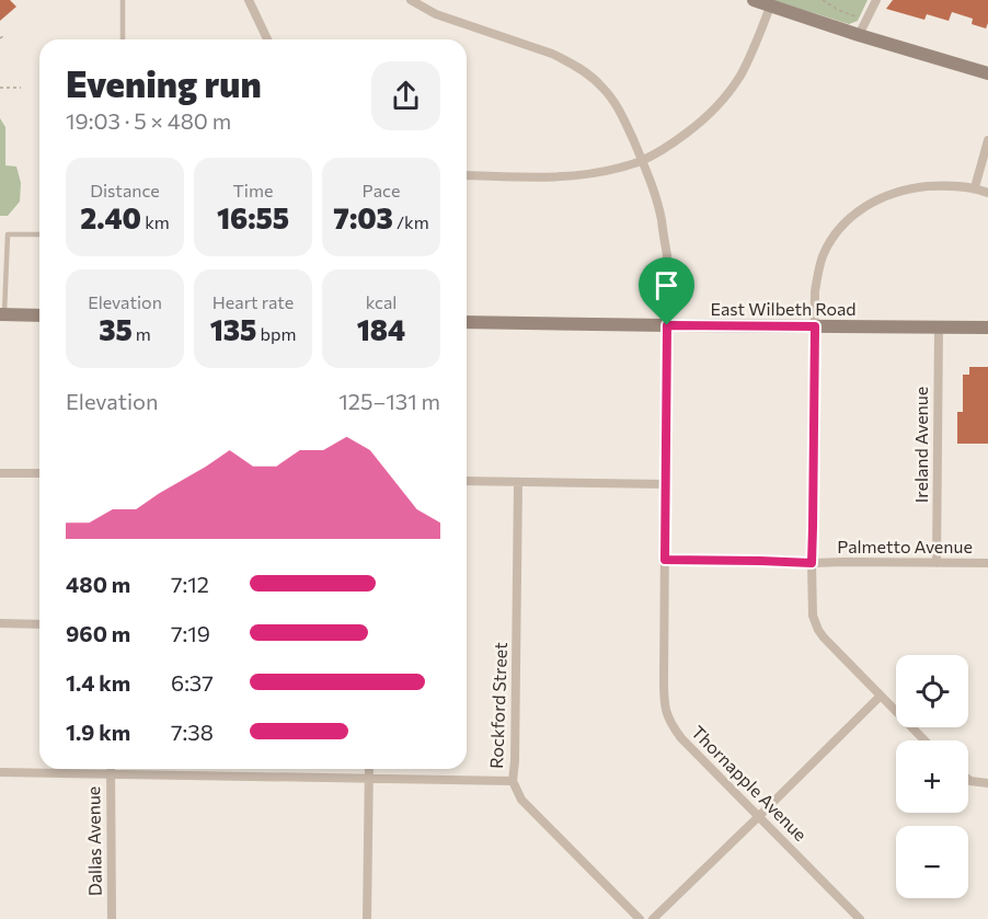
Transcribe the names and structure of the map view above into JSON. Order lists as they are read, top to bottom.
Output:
{
  "streets": {
    "main road": ["East Wilbeth Road"],
    "street": [
      "Ireland Avenue",
      "Palmetto Avenue",
      "Rockford Street",
      "Thornapple Avenue",
      "Dallas Avenue"
    ]
  },
  "crossings": [
    ["East Wilbeth Road", "Ireland Avenue"],
    ["East Wilbeth Road", "Thornapple Avenue"],
    ["Ireland Avenue", "Palmetto Avenue"],
    ["Palmetto Avenue", "Thornapple Avenue"]
  ],
  "page": {
    "heading": ["Evening run", "19:03 · 5 × 480 m"],
    "stats": [
      ["Distance", "2.40 km"],
      ["Time", "16:55"],
      ["Pace", "7:03 /km"],
      ["Elevation", "35 m"],
      ["Heart rate", "135 bpm"],
      ["kcal", "184"]
    ],
    "chart": ["Elevation", "125–131 m"],
    "list": [
      {
        "name": "480 m",
        "note": "7:12"
      },
      {
        "name": "960 m",
        "note": "7:19"
      },
      {
        "name": "1.4 km",
        "note": "6:37"
      },
      {
        "name": "1.9 km",
        "note": "7:38"
      }
    ],
    "map_buttons": ["+", "−"]
  }
}
